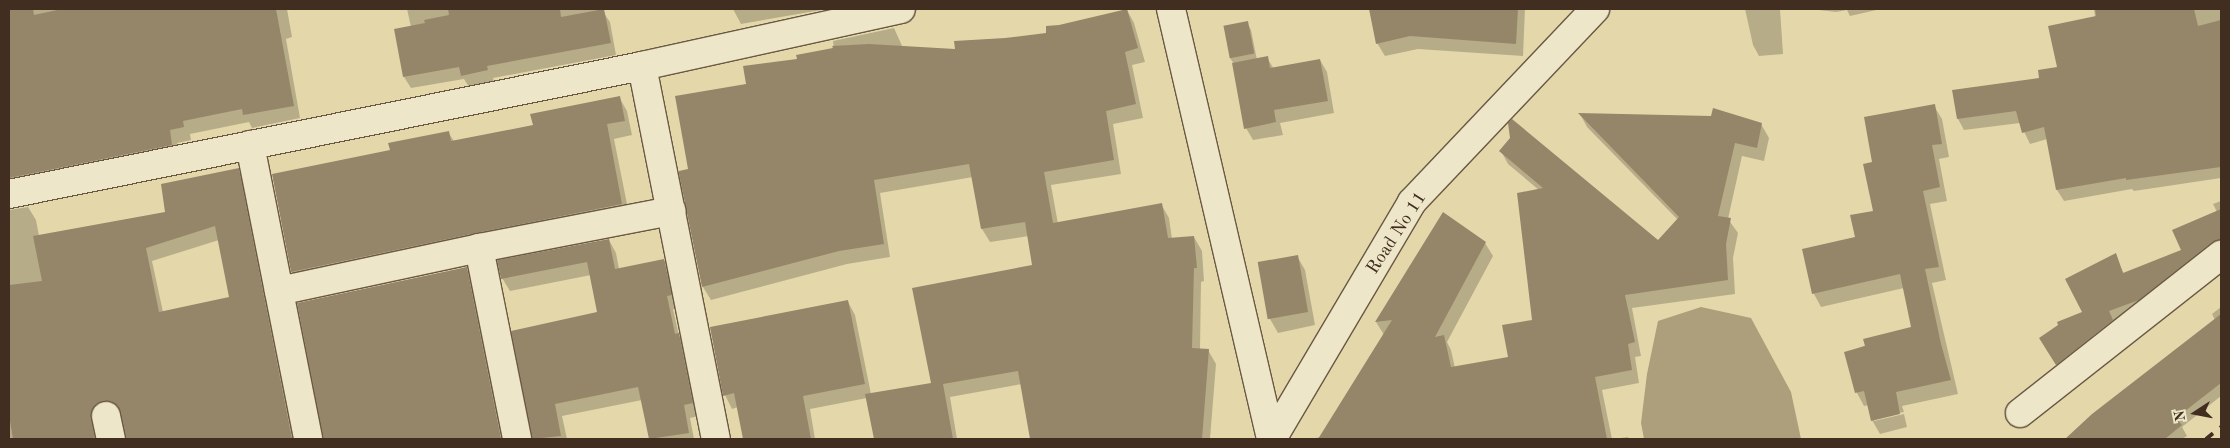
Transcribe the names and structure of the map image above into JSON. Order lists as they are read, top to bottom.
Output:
{
  "streets": {
    "street": ["Road No 11"]
  },
  "north": "left"
}
